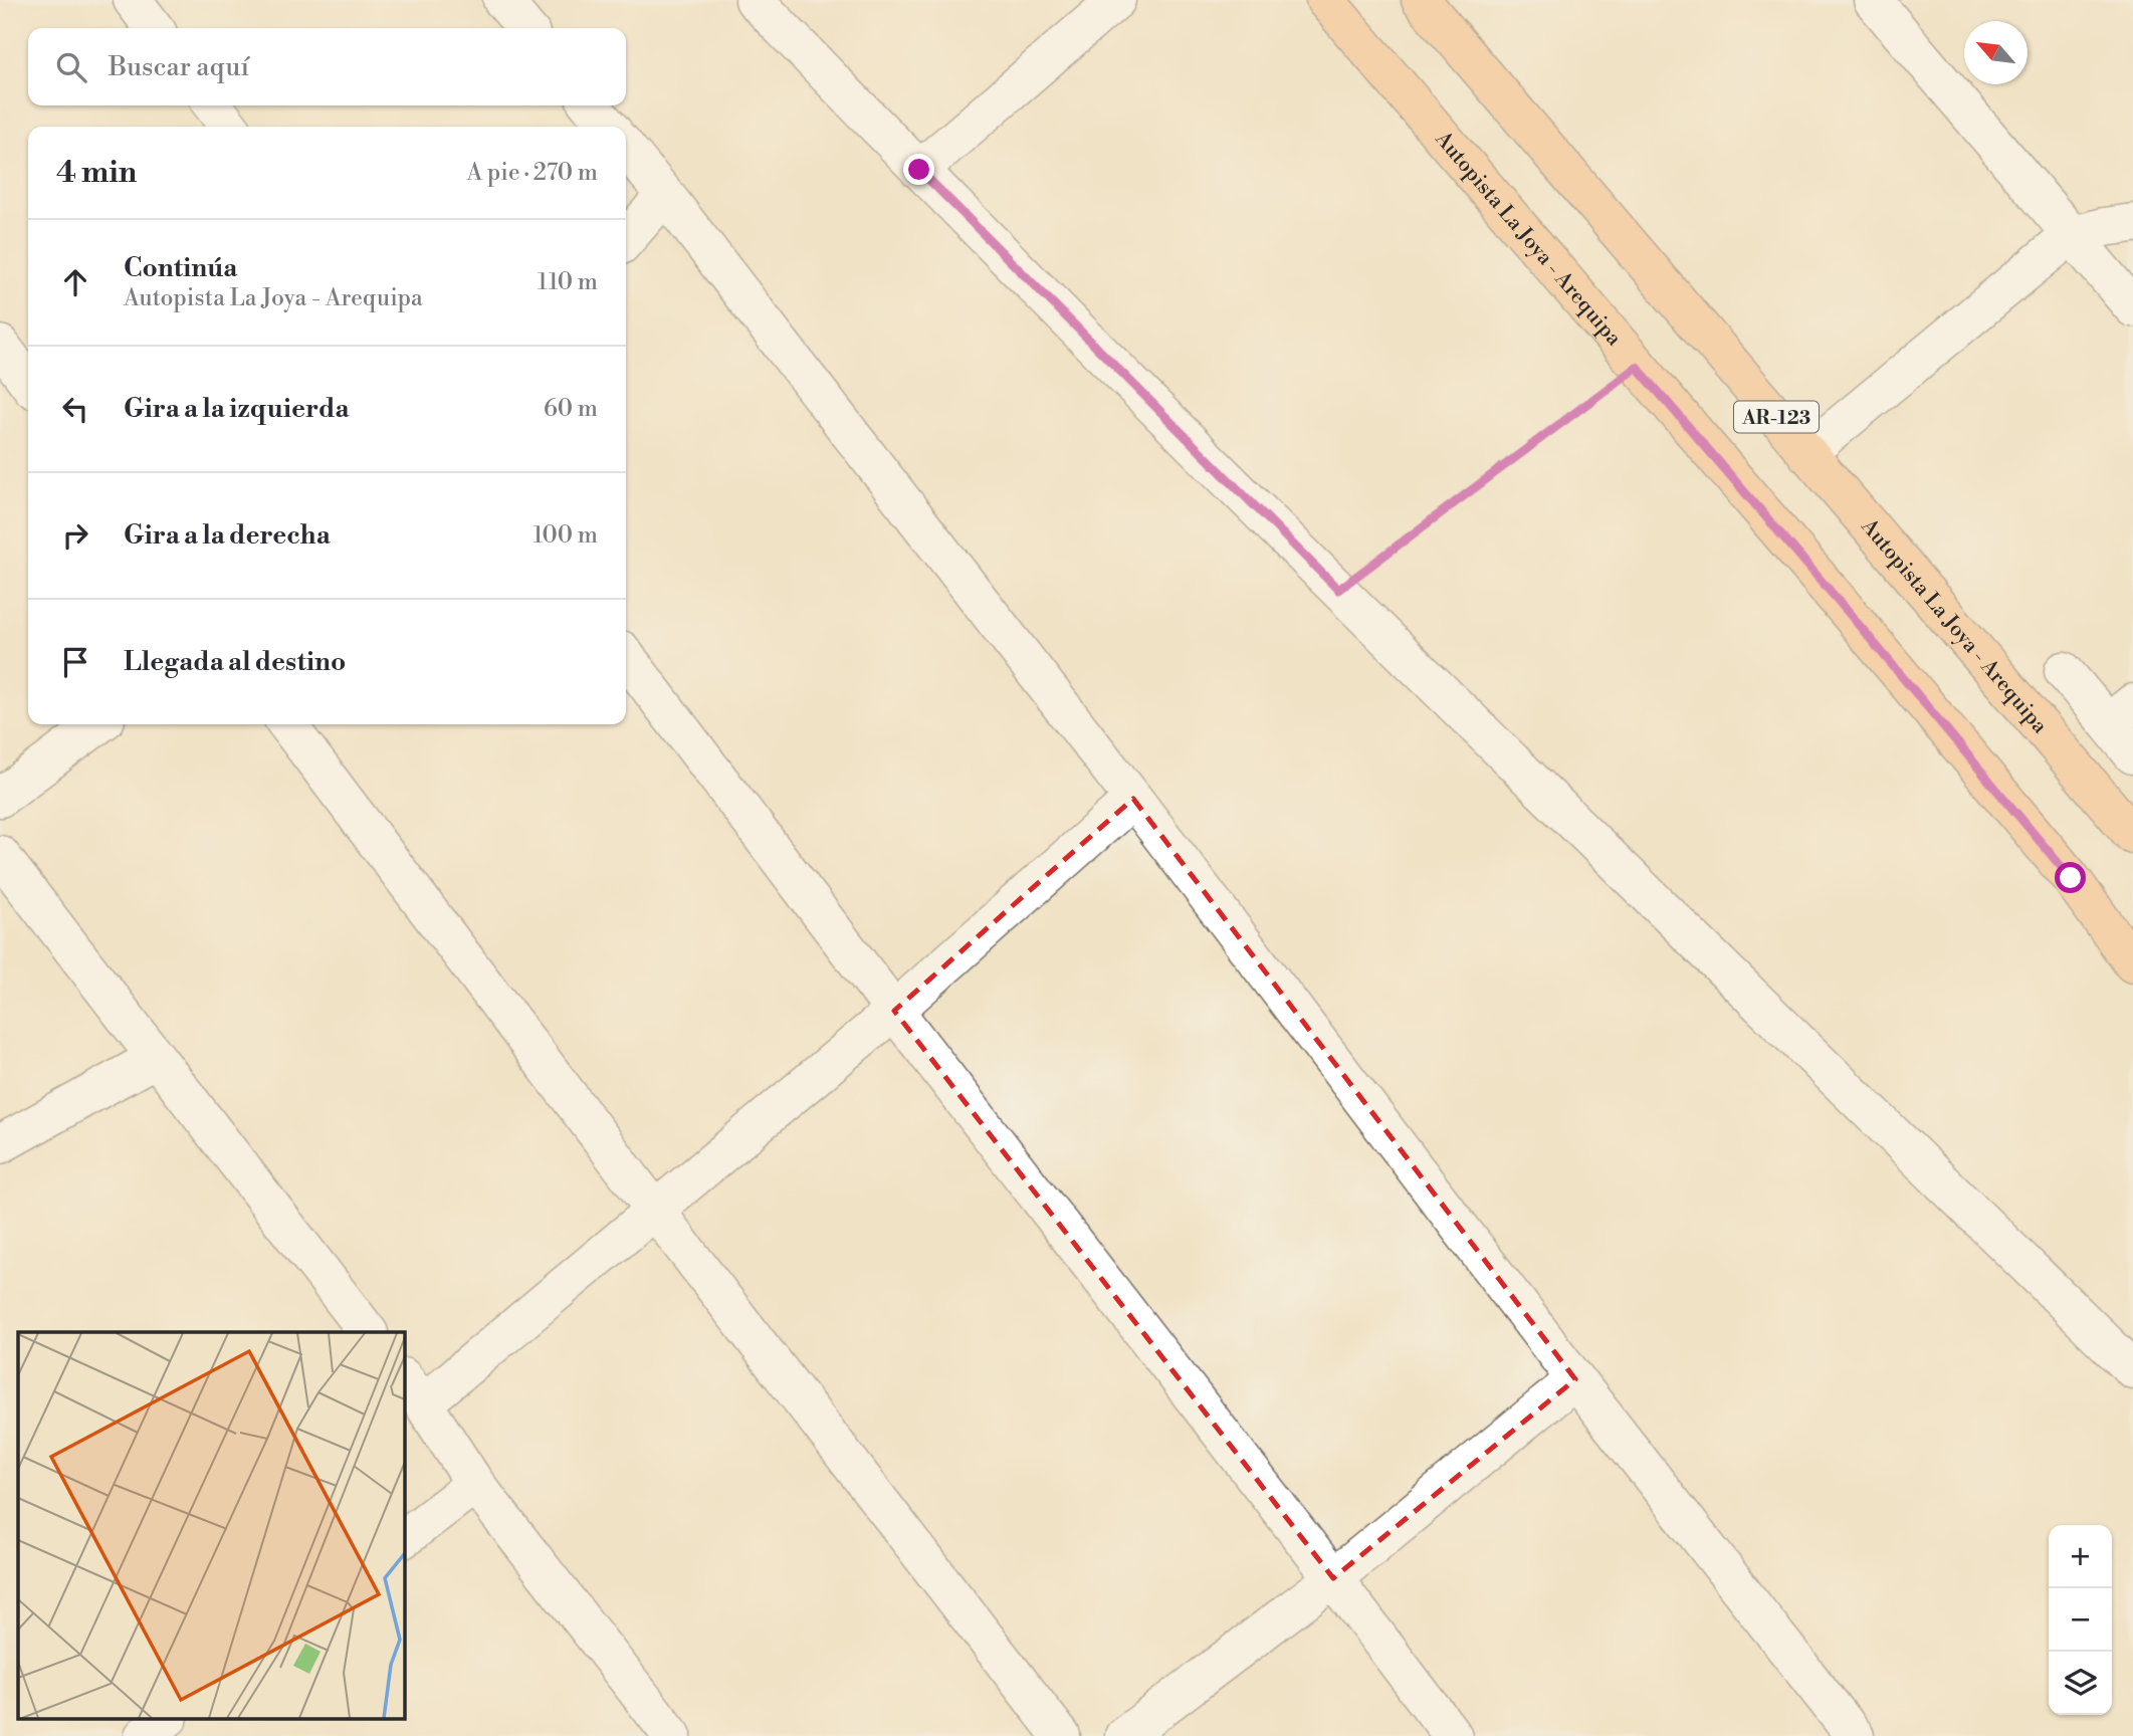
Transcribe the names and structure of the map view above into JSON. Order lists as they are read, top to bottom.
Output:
{
  "streets": {
    "main road": ["Autopista La Joya - Arequipa", "AR-123"]
  },
  "north": "top left",
  "page": {
    "search": "Buscar aquí",
    "heading": ["4 min", "A pie · 270 m"],
    "list": [
      ["Continúa", "Autopista La Joya - Arequipa", "110 m"],
      ["Gira a la izquierda", "60 m"],
      ["Gira a la derecha", "100 m"],
      "Llegada al destino"
    ],
    "map_buttons": ["+", "−"]
  }
}
